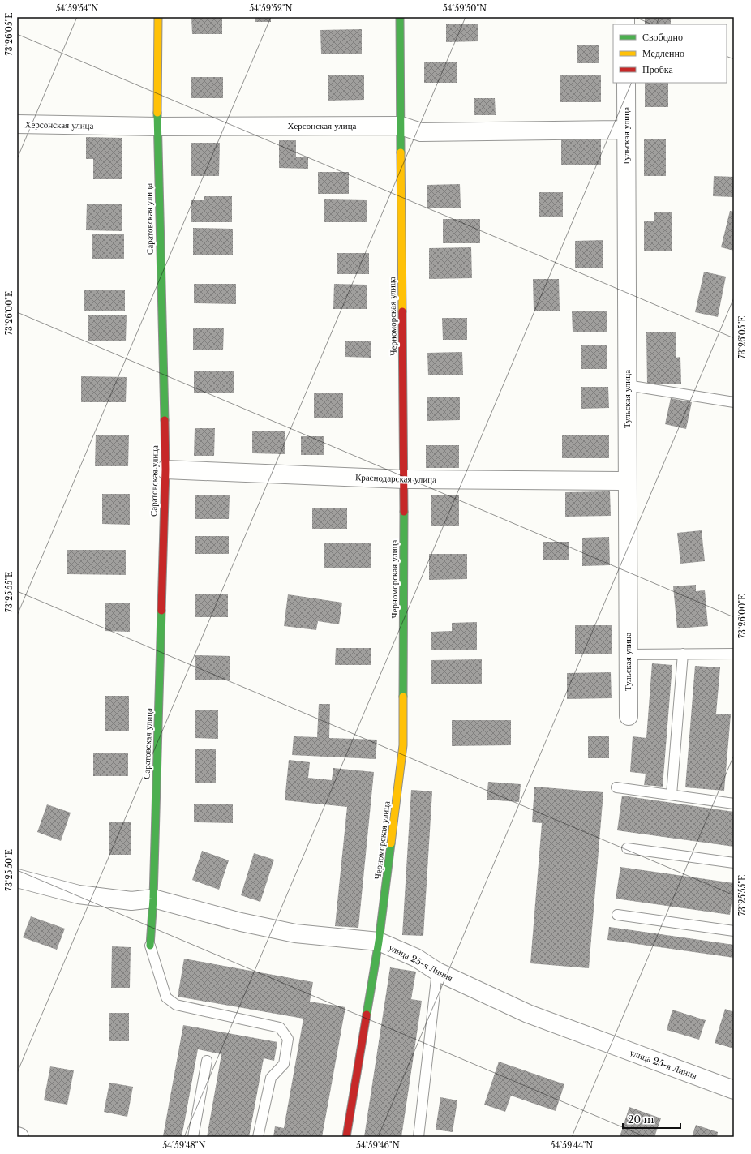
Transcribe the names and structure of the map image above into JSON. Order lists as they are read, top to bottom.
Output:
{
  "streets": {
    "street": [
      "Херсонская улица",
      "Тульская улица",
      "Саратовская улица",
      "Черноморская улица",
      "Краснодарская улица",
      "улица 25-я Линия"
    ]
  },
  "crossings": [
    ["Херсонская улица", "Тульская улица"],
    ["Херсонская улица", "Саратовская улица"],
    ["Херсонская улица", "Черноморская улица"],
    ["Тульская улица", "Краснодарская улица"],
    ["Саратовская улица", "Краснодарская улица"],
    ["Саратовская улица", "улица 25-я Линия"],
    ["Черноморская улица", "Краснодарская улица"],
    ["Черноморская улица", "улица 25-я Линия"]
  ],
  "legend": ["Свободно", "Медленно", "Пробка"],
  "scale_bar": "20 m",
  "coordinates": [
    "54°59'54\"N",
    "54°59'52\"N",
    "54°59'50\"N",
    "73°26'05\"E",
    "73°26'00\"E",
    "73°25'55\"E",
    "73°25'50\"E",
    "54°59'48\"N",
    "54°59'46\"N",
    "54°59'44\"N"
  ]
}
